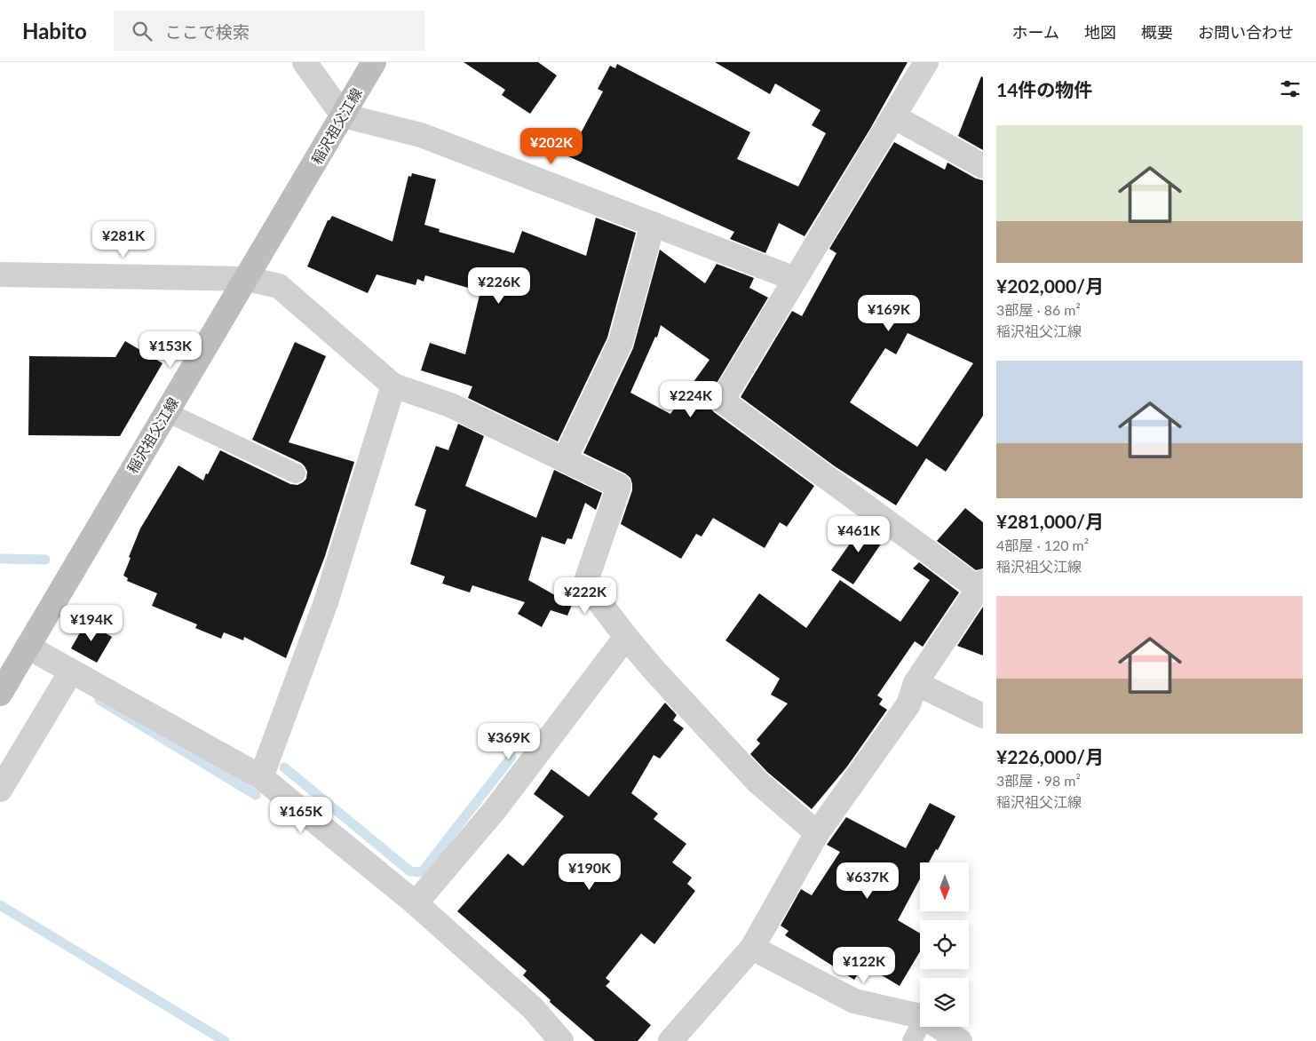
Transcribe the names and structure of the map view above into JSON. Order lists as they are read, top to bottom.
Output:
{
  "streets": {
    "main road": ["稲沢祖父江線"]
  },
  "north": "bottom",
  "page": {
    "header": "Habito",
    "search": "ここで検索",
    "nav": [
      "ホーム",
      "地図",
      "概要",
      "お問い合わせ"
    ],
    "heading": "14件の物件",
    "list": [
      {
        "name": "¥202,000/月",
        "note": "3部屋 · 86 m² · 稲沢祖父江線"
      },
      {
        "name": "¥281,000/月",
        "note": "4部屋 · 120 m² · 稲沢祖父江線"
      },
      {
        "name": "¥226,000/月",
        "note": "3部屋 · 98 m² · 稲沢祖父江線"
      }
    ],
    "price": [
      "¥202K",
      "¥281K",
      "¥226K",
      "¥169K",
      "¥153K",
      "¥224K",
      "¥461K",
      "¥222K",
      "¥194K",
      "¥369K",
      "¥165K",
      "¥190K",
      "¥637K",
      "¥122K"
    ]
  }
}
